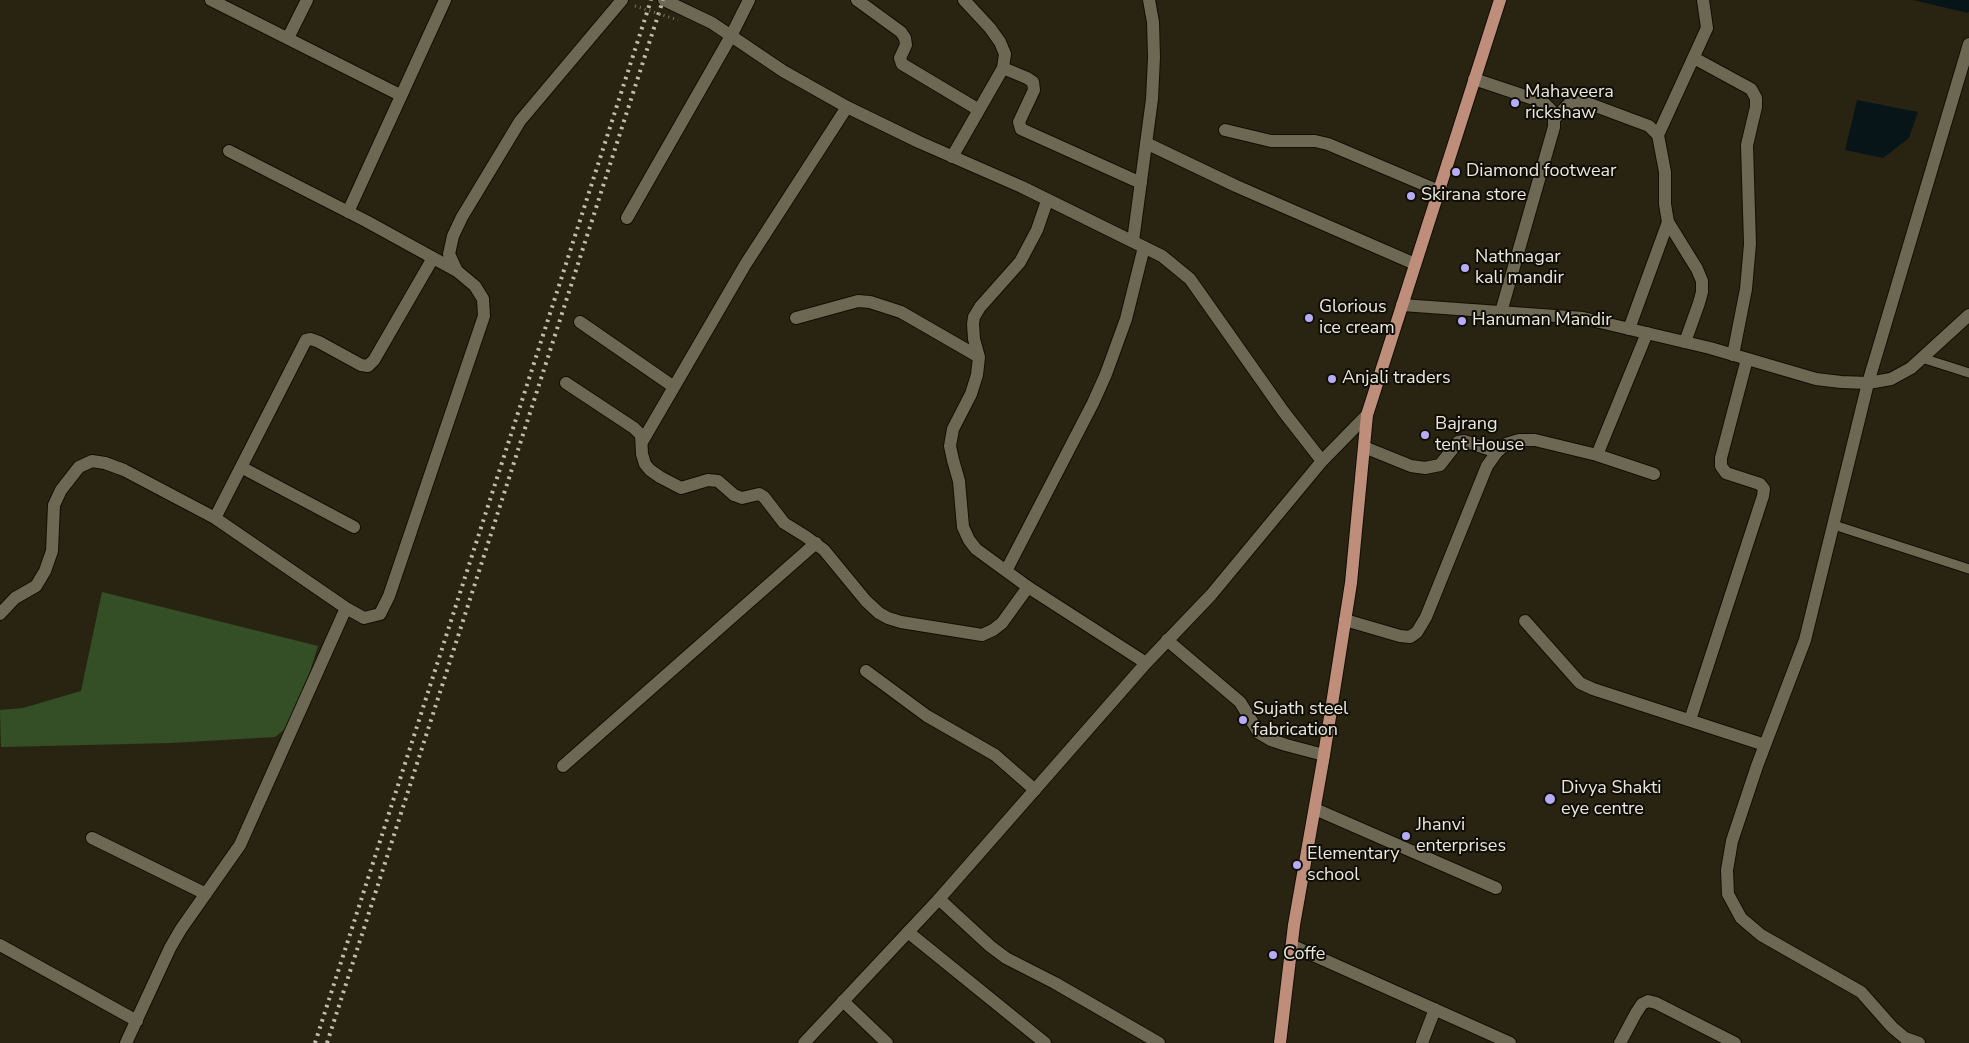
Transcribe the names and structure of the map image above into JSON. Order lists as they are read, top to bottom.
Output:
{
  "places": [
    "Mahaveera rickshaw",
    "Diamond footwear",
    "Skirana store",
    "Nathnagar kali mandir",
    "Glorious ice cream",
    "Hanuman Mandir",
    "Anjali traders",
    "Bajrang tent House",
    "Sujath steel fabrication",
    "Divya Shakti eye centre",
    "Jhanvi enterprises",
    "Elementary school",
    "Coffe"
  ]
}
